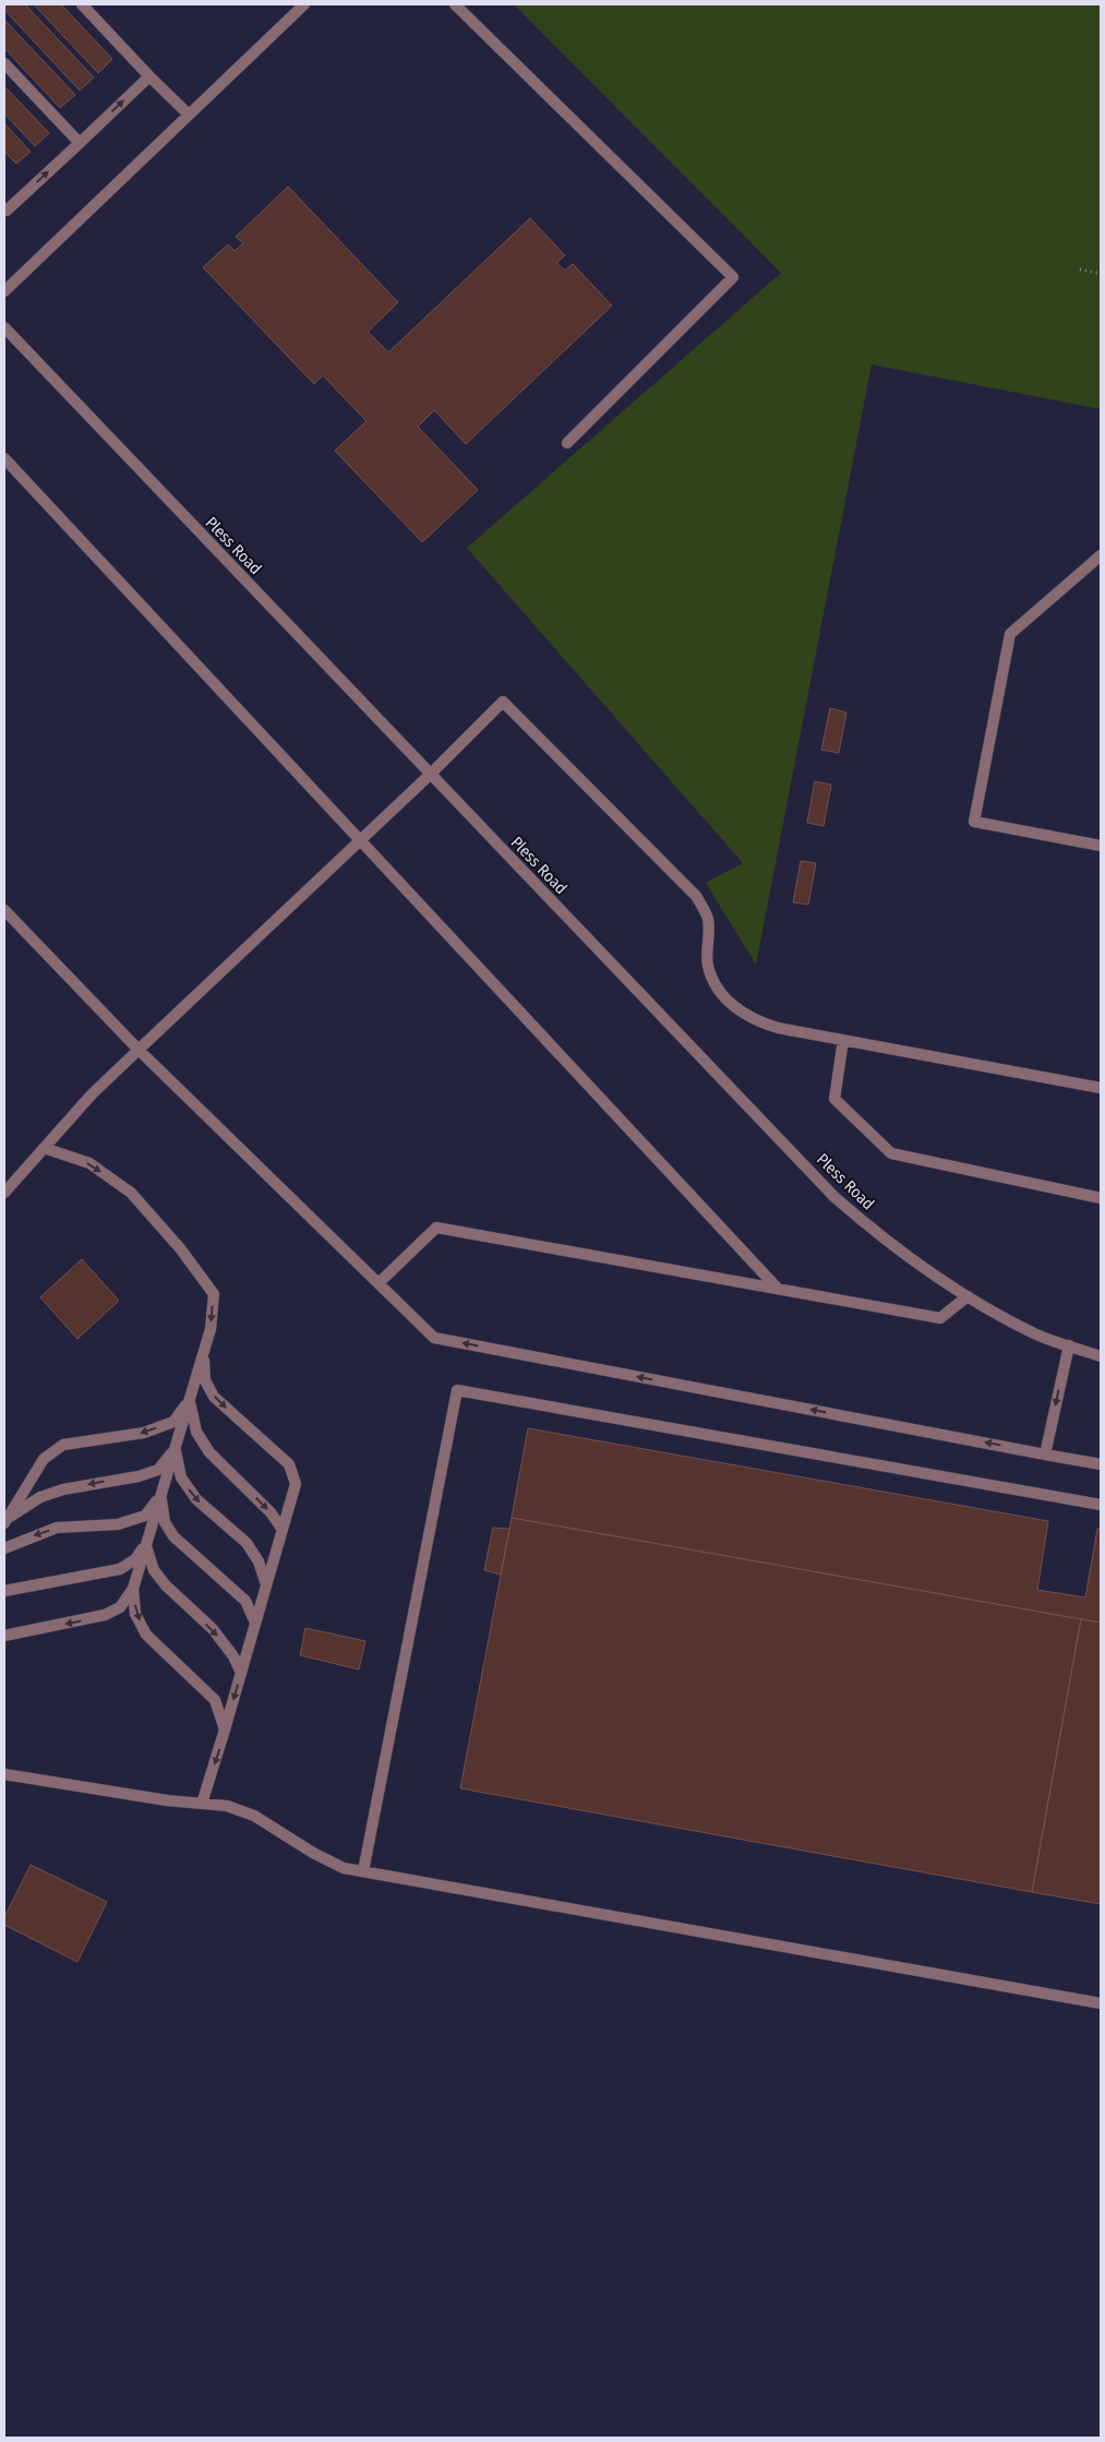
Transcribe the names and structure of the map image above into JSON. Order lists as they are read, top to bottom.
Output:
{
  "streets": {
    "street": ["Pless Road"]
  }
}
